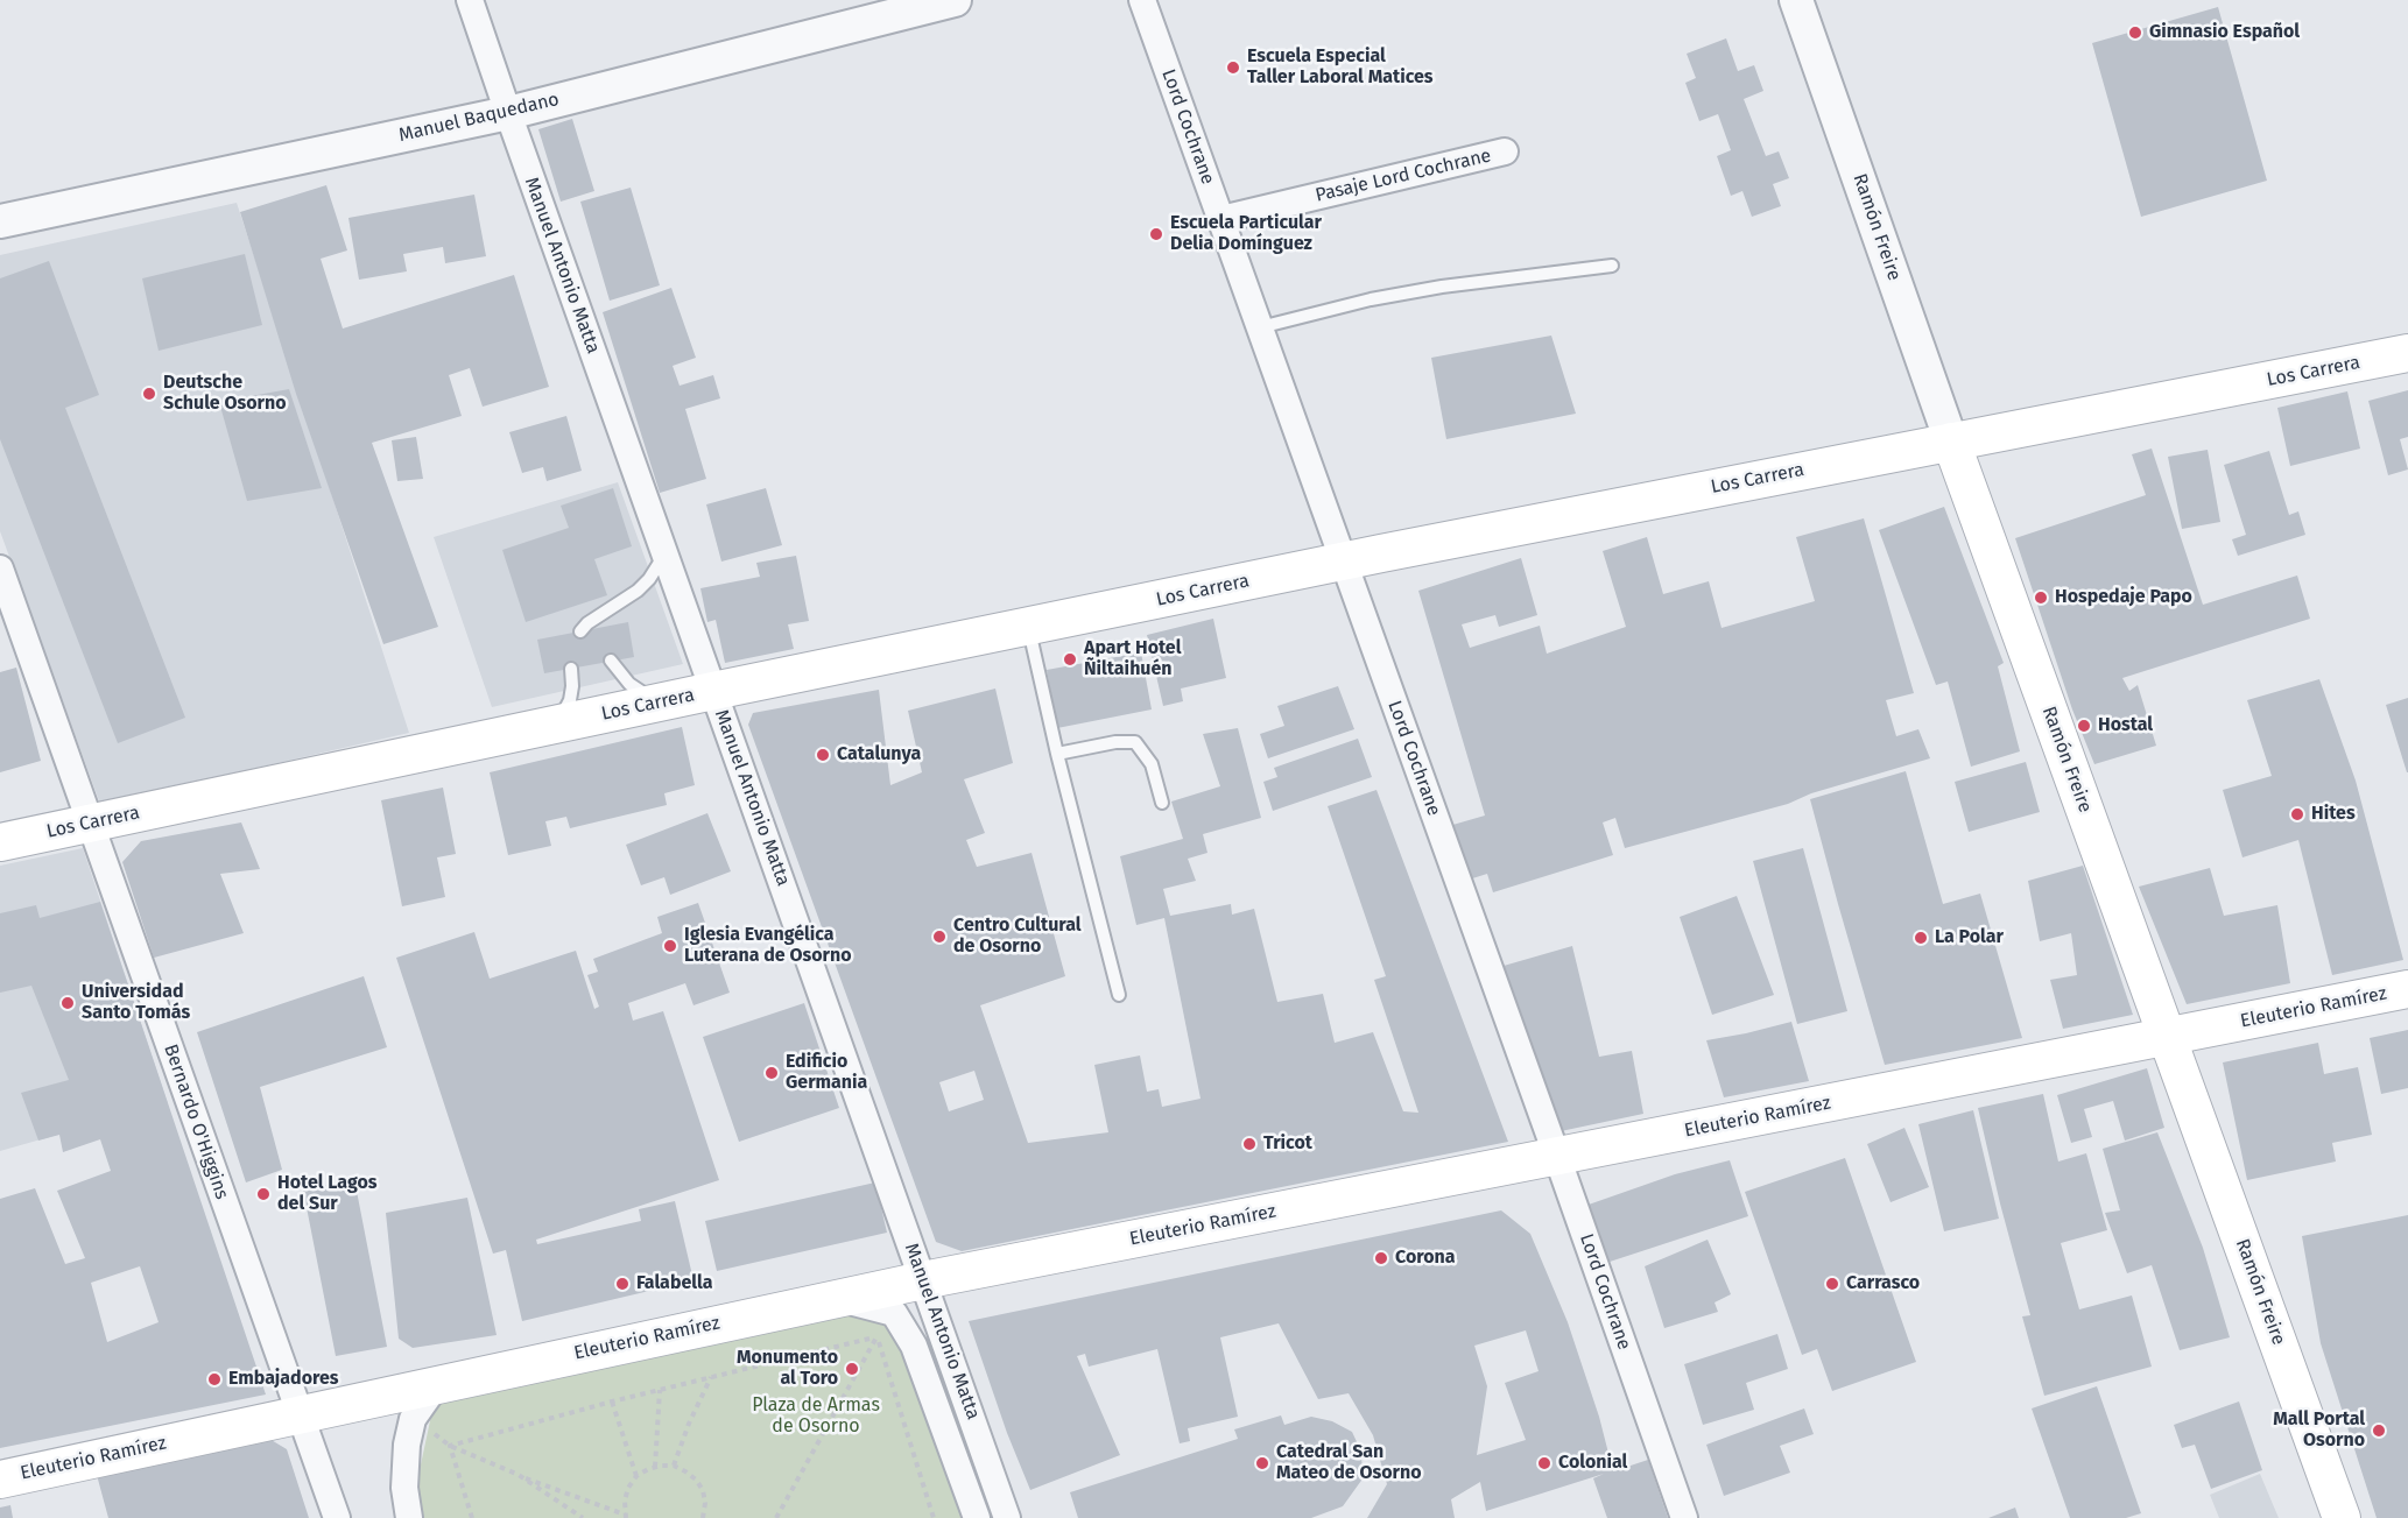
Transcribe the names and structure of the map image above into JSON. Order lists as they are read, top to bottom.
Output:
{
  "streets": {
    "main road": ["Ramón Freire", "Los Carrera", "Eleuterio Ramírez"],
    "street": [
      "Manuel Baquedano",
      "Lord Cochrane",
      "Pasaje Lord Cochrane",
      "Manuel Antonio Matta",
      "Bernardo O'Higgins"
    ]
  },
  "crossings": [
    ["Manuel Baquedano", "Manuel Antonio Matta"],
    ["Lord Cochrane", "Pasaje Lord Cochrane"],
    ["Lord Cochrane", "Los Carrera"],
    ["Lord Cochrane", "Eleuterio Ramírez"],
    ["Ramón Freire", "Los Carrera"],
    ["Ramón Freire", "Eleuterio Ramírez"],
    ["Manuel Antonio Matta", "Los Carrera"],
    ["Manuel Antonio Matta", "Eleuterio Ramírez"],
    ["Los Carrera", "Bernardo O'Higgins"],
    ["Eleuterio Ramírez", "Bernardo O'Higgins"]
  ],
  "parks": ["Plaza de Armas de Osorno"],
  "places": [
    "Gimnasio Español",
    "Escuela Especial Taller Laboral Matices",
    "Escuela Particular Delia Domínguez",
    "Deutsche Schule Osorno",
    "Hospedaje Papo",
    "Apart Hotel Ñiltaihuén",
    "Hostal",
    "Catalunya",
    "Hites",
    "Centro Cultural de Osorno",
    "La Polar",
    "Iglesia Evangélica Luterana de Osorno",
    "Universidad Santo Tomás",
    "Edificio Germania",
    "Tricot",
    "Hotel Lagos del Sur",
    "Corona",
    "Falabella",
    "Carrasco",
    "Monumento al Toro",
    "Embajadores",
    "Mall Portal Osorno",
    "Catedral San Mateo de Osorno",
    "Colonial"
  ]
}
